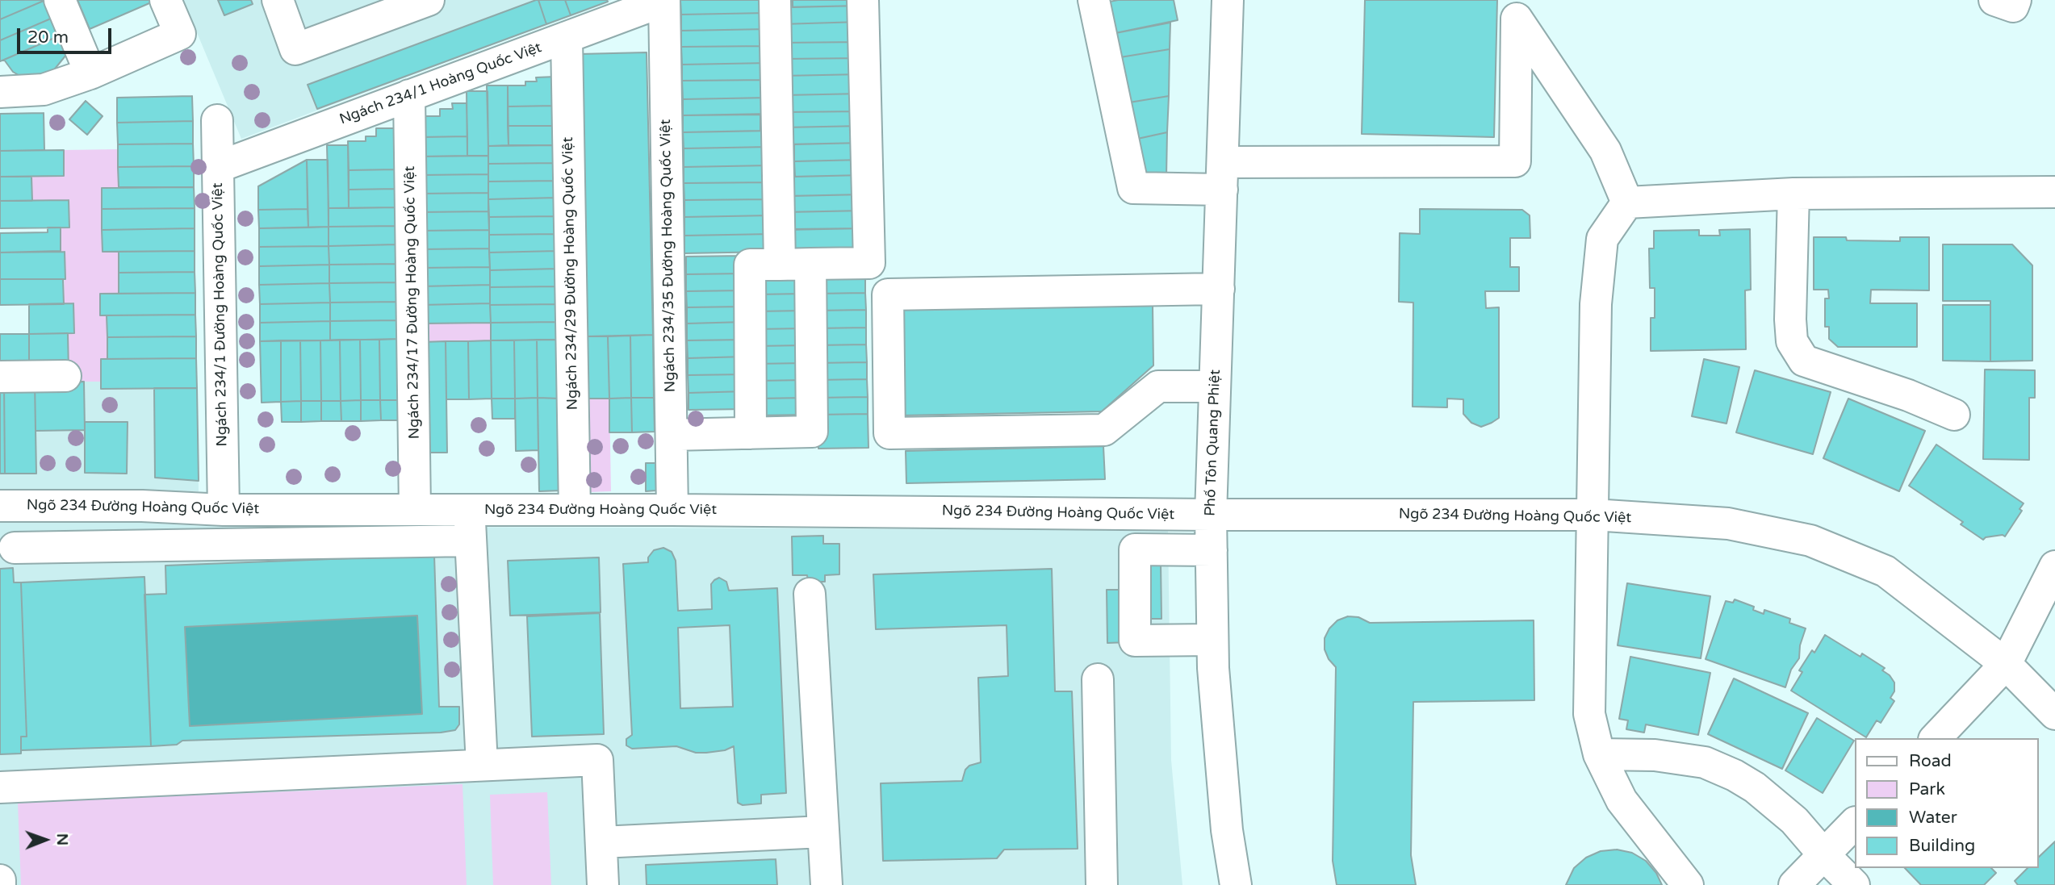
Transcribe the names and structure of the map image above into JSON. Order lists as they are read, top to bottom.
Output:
{
  "streets": {
    "street": [
      "Ngách 234/1 Hoàng Quốc Việt",
      "Ngách 234/35 Đường Hoàng Quốc Việt",
      "Ngách 234/29 Đường Hoàng Quốc Việt",
      "Ngách 234/17 Đường Hoàng Quốc Việt",
      "Ngách 234/1 Đường Hoàng Quốc Việt",
      "Phố Tôn Quang Phiệt",
      "Ngõ 234 Đường Hoàng Quốc Việt"
    ]
  },
  "crossings": [
    ["Ngách 234/1 Hoàng Quốc Việt", "Ngách 234/35 Đường Hoàng Quốc Việt"],
    ["Ngách 234/1 Hoàng Quốc Việt", "Ngách 234/29 Đường Hoàng Quốc Việt"],
    ["Ngách 234/1 Hoàng Quốc Việt", "Ngách 234/17 Đường Hoàng Quốc Việt"],
    ["Ngách 234/1 Hoàng Quốc Việt", "Ngách 234/1 Đường Hoàng Quốc Việt"],
    ["Ngách 234/35 Đường Hoàng Quốc Việt", "Ngõ 234 Đường Hoàng Quốc Việt"],
    ["Ngách 234/29 Đường Hoàng Quốc Việt", "Ngõ 234 Đường Hoàng Quốc Việt"],
    ["Ngách 234/17 Đường Hoàng Quốc Việt", "Ngõ 234 Đường Hoàng Quốc Việt"],
    ["Ngách 234/1 Đường Hoàng Quốc Việt", "Ngõ 234 Đường Hoàng Quốc Việt"],
    ["Phố Tôn Quang Phiệt", "Ngõ 234 Đường Hoàng Quốc Việt"]
  ],
  "legend": [
    "Road",
    "Park",
    "Water",
    "Building"
  ],
  "scale_bar": "20 m",
  "north": "right"
}
